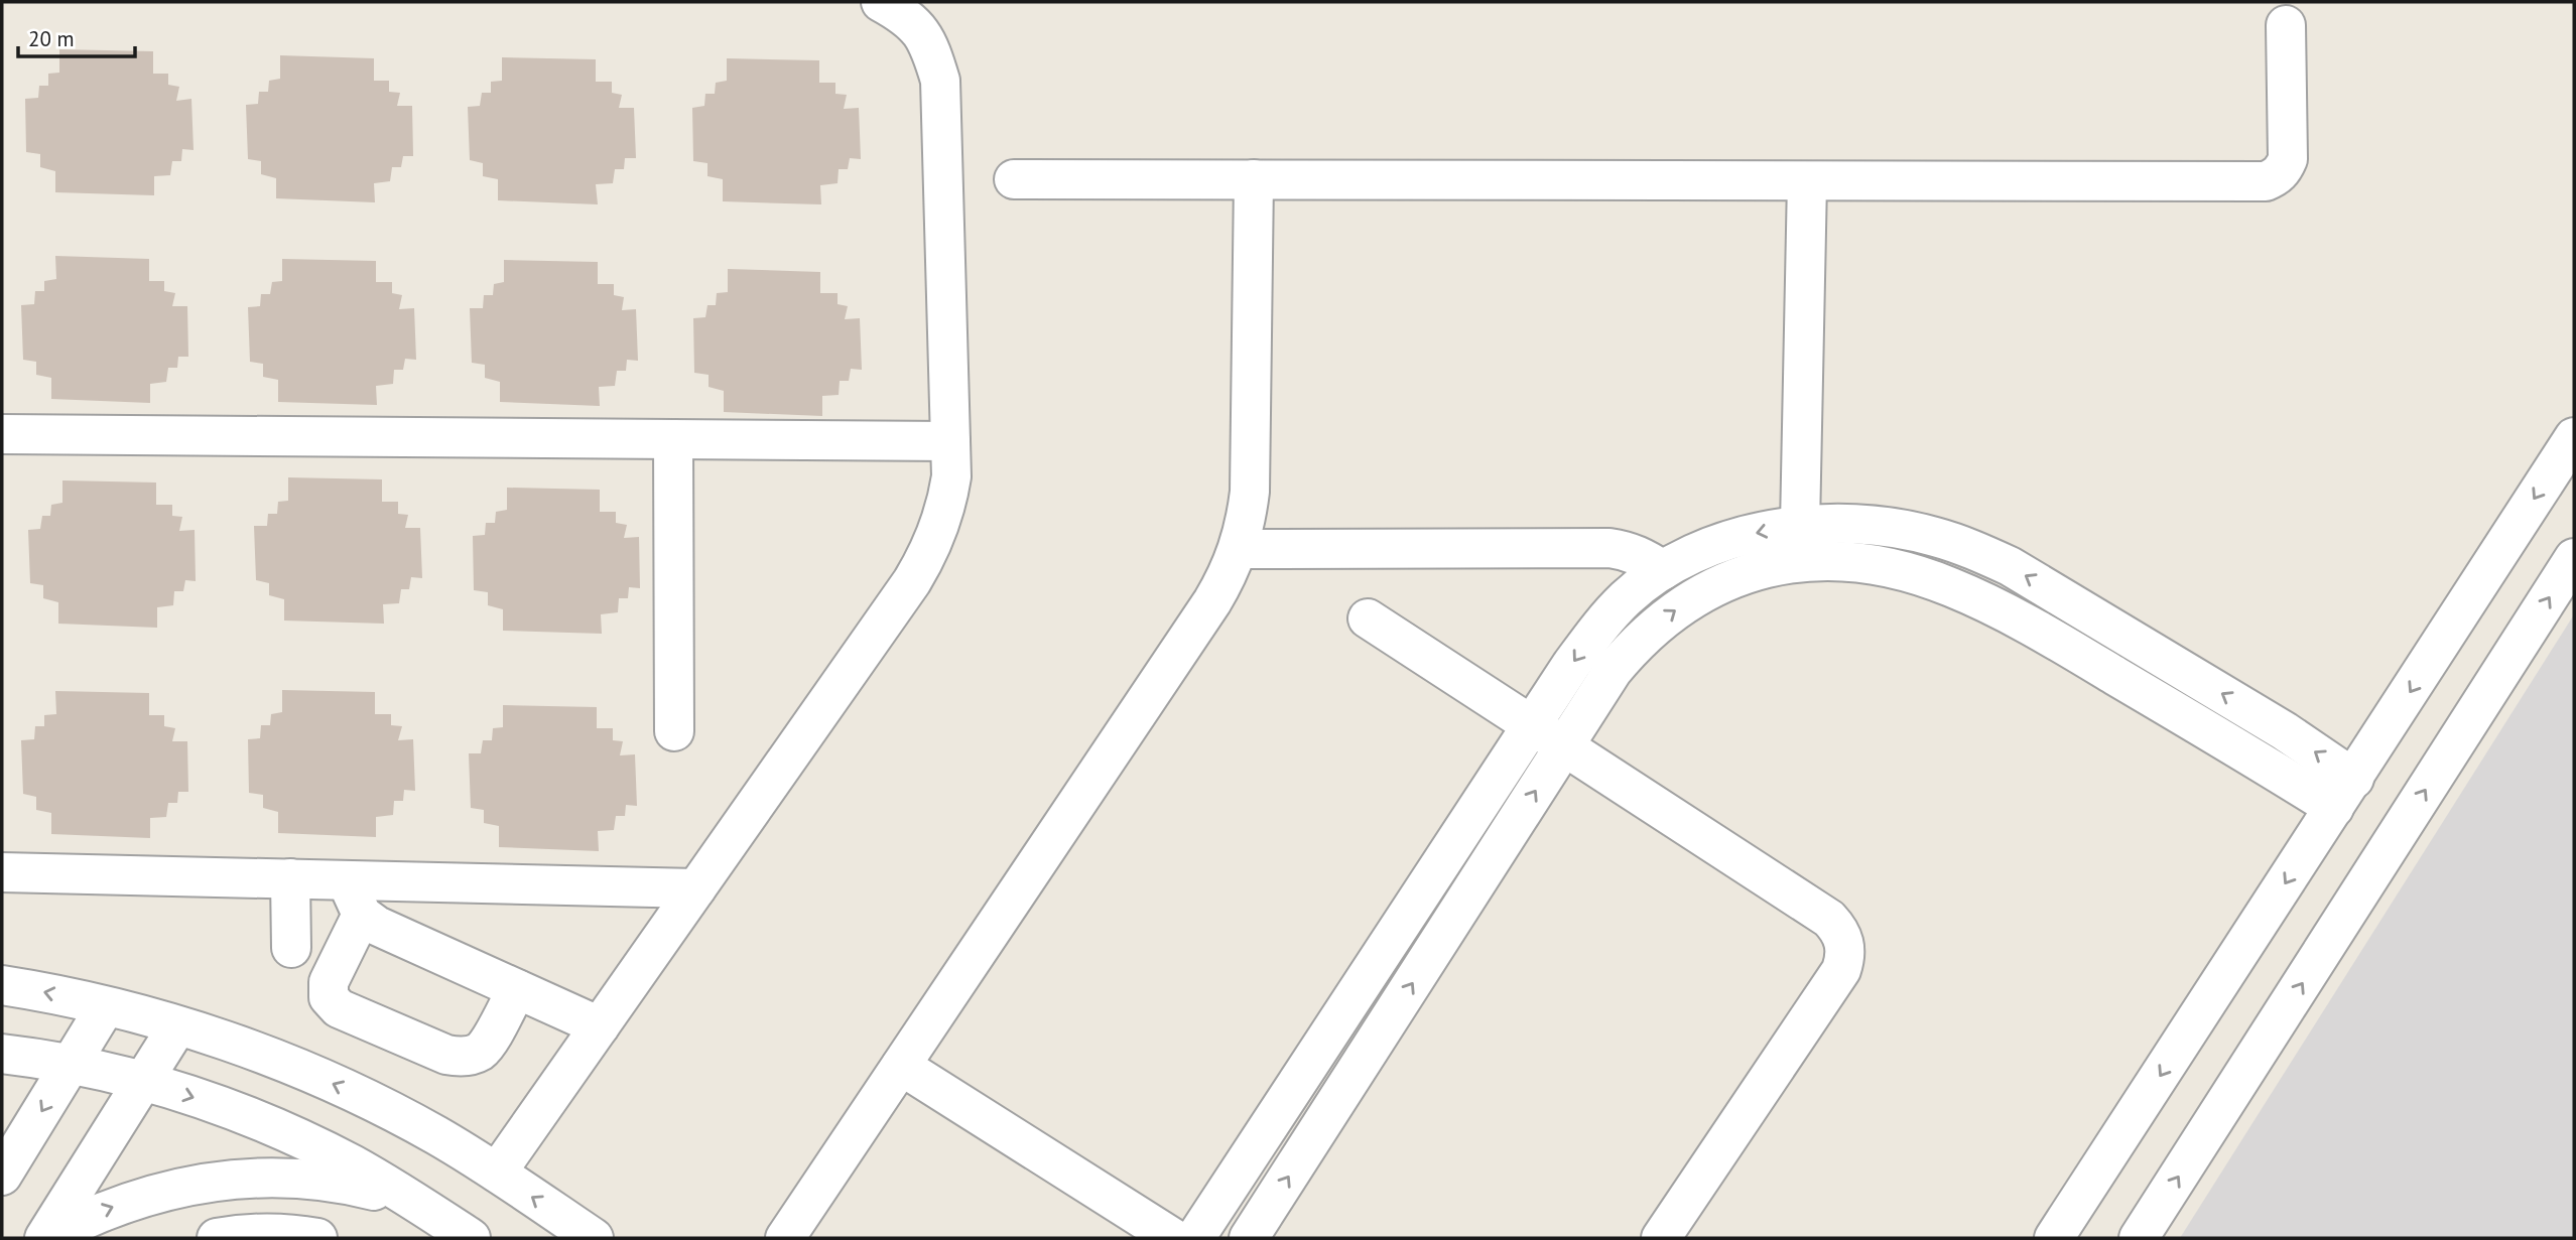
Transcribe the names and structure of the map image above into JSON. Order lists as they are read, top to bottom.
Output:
{
  "scale_bar": "20 m"
}
